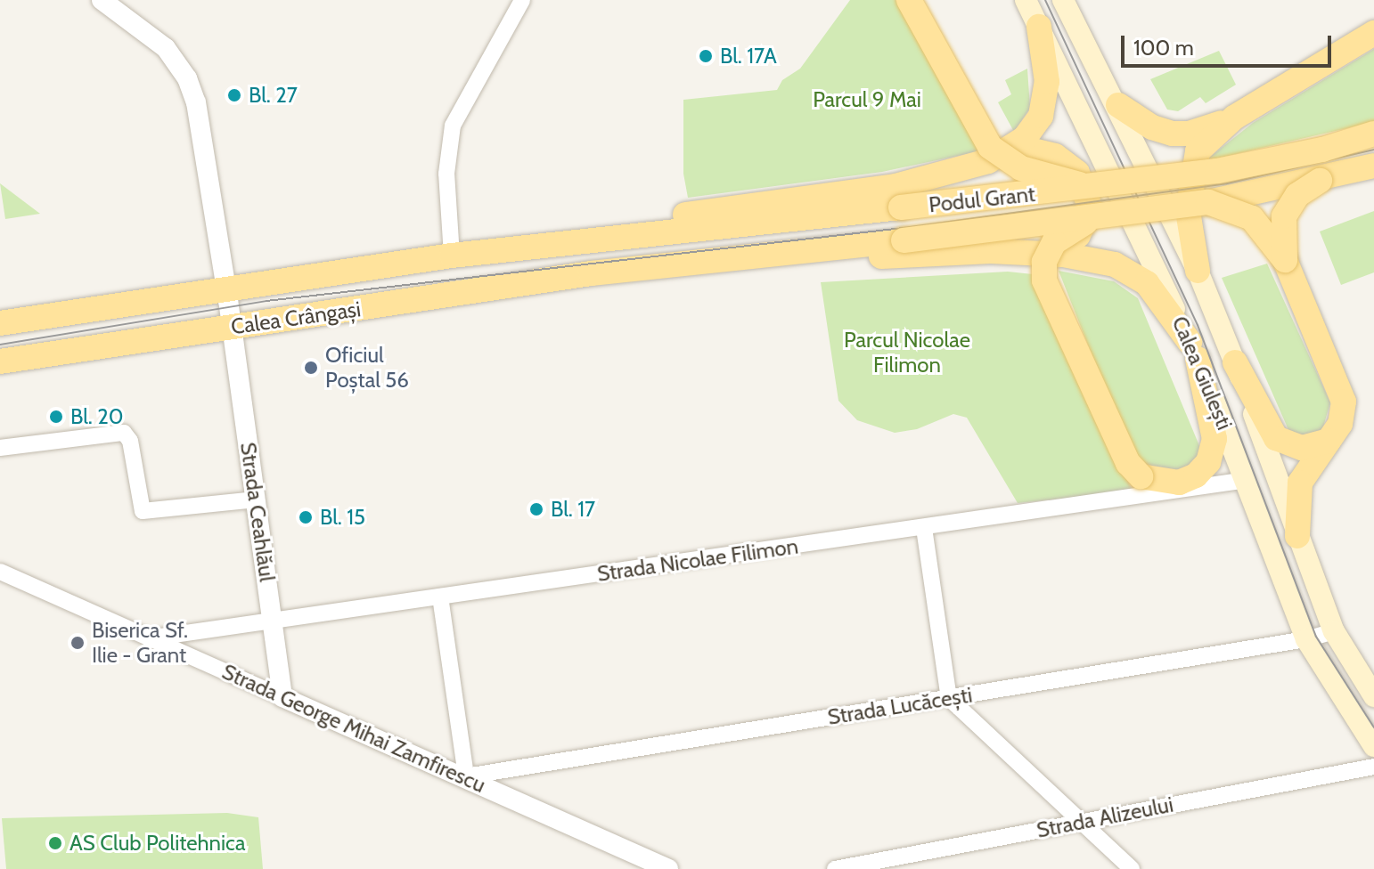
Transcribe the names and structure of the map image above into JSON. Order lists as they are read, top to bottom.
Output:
{
  "streets": {
    "main road": ["Podul Grant", "Calea Crângași", "Calea Giulești"],
    "street": [
      "Strada Ceahlăul",
      "Strada Nicolae Filimon",
      "Strada Lucăcești",
      "Strada George Mihai Zamfirescu",
      "Strada Alizeului"
    ]
  },
  "crossings": [
    ["Podul Grant", "Calea Crângași"],
    ["Calea Crângași", "Strada Ceahlăul"],
    ["Calea Giulești", "Strada Nicolae Filimon"],
    ["Calea Giulești", "Strada Lucăcești"],
    ["Strada Ceahlăul", "Strada Nicolae Filimon"],
    ["Strada Ceahlăul", "Strada George Mihai Zamfirescu"],
    ["Strada Nicolae Filimon", "Strada George Mihai Zamfirescu"],
    ["Strada Lucăcești", "Strada George Mihai Zamfirescu"]
  ],
  "parks": ["Parcul 9 Mai", "Parcul Nicolae Filimon"],
  "places": [
    "Bl. 17A",
    "Bl. 27",
    "Oficiul Poștal 56",
    "Bl. 20",
    "Bl. 17",
    "Bl. 15",
    "Biserica Sf. Ilie - Grant",
    "AS Club Politehnica"
  ],
  "scale_bar": "100 m"
}
